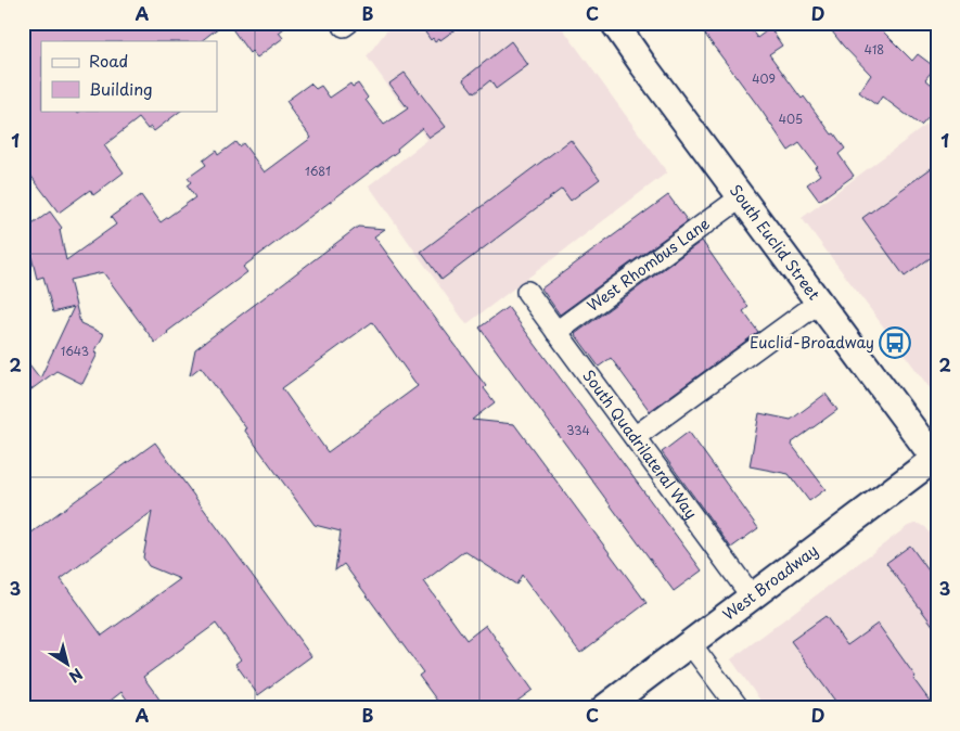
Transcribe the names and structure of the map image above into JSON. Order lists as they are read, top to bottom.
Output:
{
  "streets": {
    "main road": ["South Euclid Street", "West Broadway"],
    "street": ["West Rhombus Lane", "South Quadrilateral Way"]
  },
  "crossings": [
    ["South Euclid Street", "West Rhombus Lane"],
    ["South Euclid Street", "West Broadway"],
    ["West Rhombus Lane", "South Quadrilateral Way"],
    ["South Quadrilateral Way", "West Broadway"]
  ],
  "places": {
    "bus stop": ["Euclid-Broadway"]
  },
  "house_numbers": [
    "418",
    "409",
    "405",
    "1681",
    "1643",
    "334"
  ],
  "legend": ["Road", "Building"],
  "north": "bottom right",
  "grid": {
    "columns": [
      "A",
      "B",
      "C",
      "D"
    ],
    "rows": ["1", "2", "3"]
  }
}
